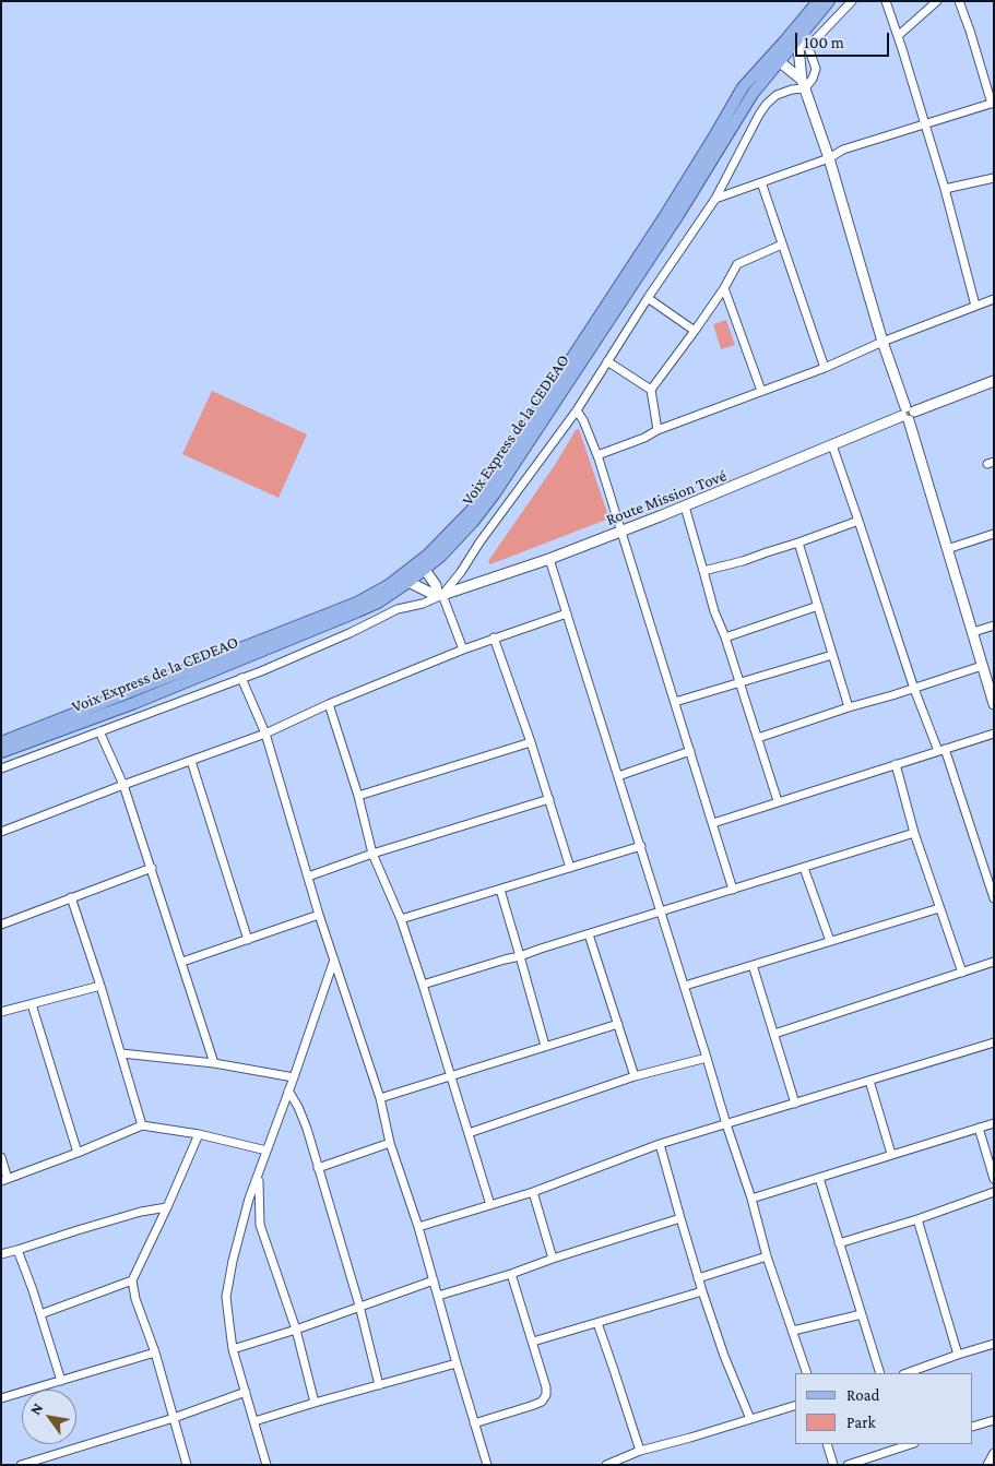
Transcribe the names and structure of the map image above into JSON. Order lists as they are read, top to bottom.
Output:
{
  "streets": {
    "main road": ["Voix Express de la CEDEAO"],
    "street": ["Route Mission Tové"]
  },
  "legend": ["Road", "Park"],
  "scale_bar": "100 m",
  "north": "top left"
}
